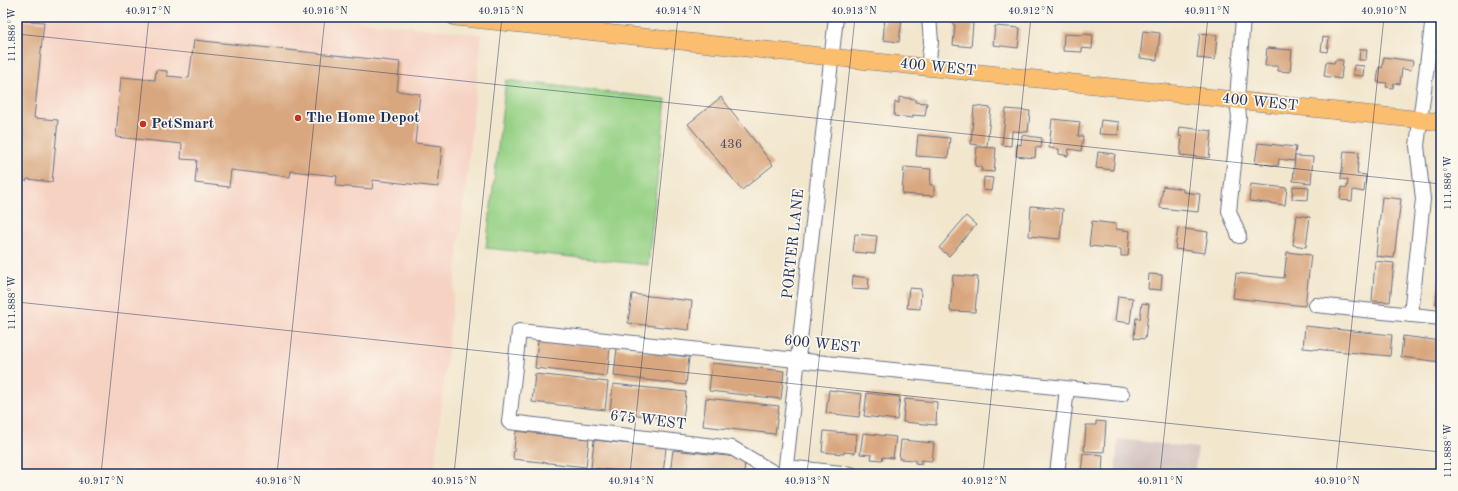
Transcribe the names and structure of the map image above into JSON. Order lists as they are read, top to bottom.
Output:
{
  "streets": {
    "main road": ["400 WEST"],
    "street": ["PORTER LANE", "600 WEST", "675 WEST"]
  },
  "crossings": [
    ["400 WEST", "PORTER LANE"],
    ["PORTER LANE", "600 WEST"],
    ["PORTER LANE", "675 WEST"],
    ["600 WEST", "675 WEST"]
  ],
  "places": ["The Home Depot", "PetSmart"],
  "house_numbers": ["436"],
  "coordinates": [
    "40.917°N",
    "40.916°N",
    "40.915°N",
    "40.914°N",
    "40.913°N",
    "40.912°N",
    "40.911°N",
    "40.910°N",
    "111.886°W",
    "111.888°W"
  ]
}
